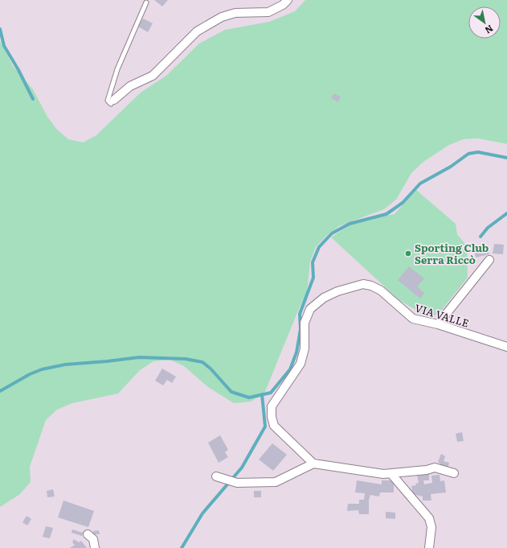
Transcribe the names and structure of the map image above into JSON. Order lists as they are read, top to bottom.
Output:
{
  "streets": {
    "street": ["VIA VALLE"]
  },
  "places": ["Sporting Club Serra Riccò"],
  "north": "bottom right"
}
